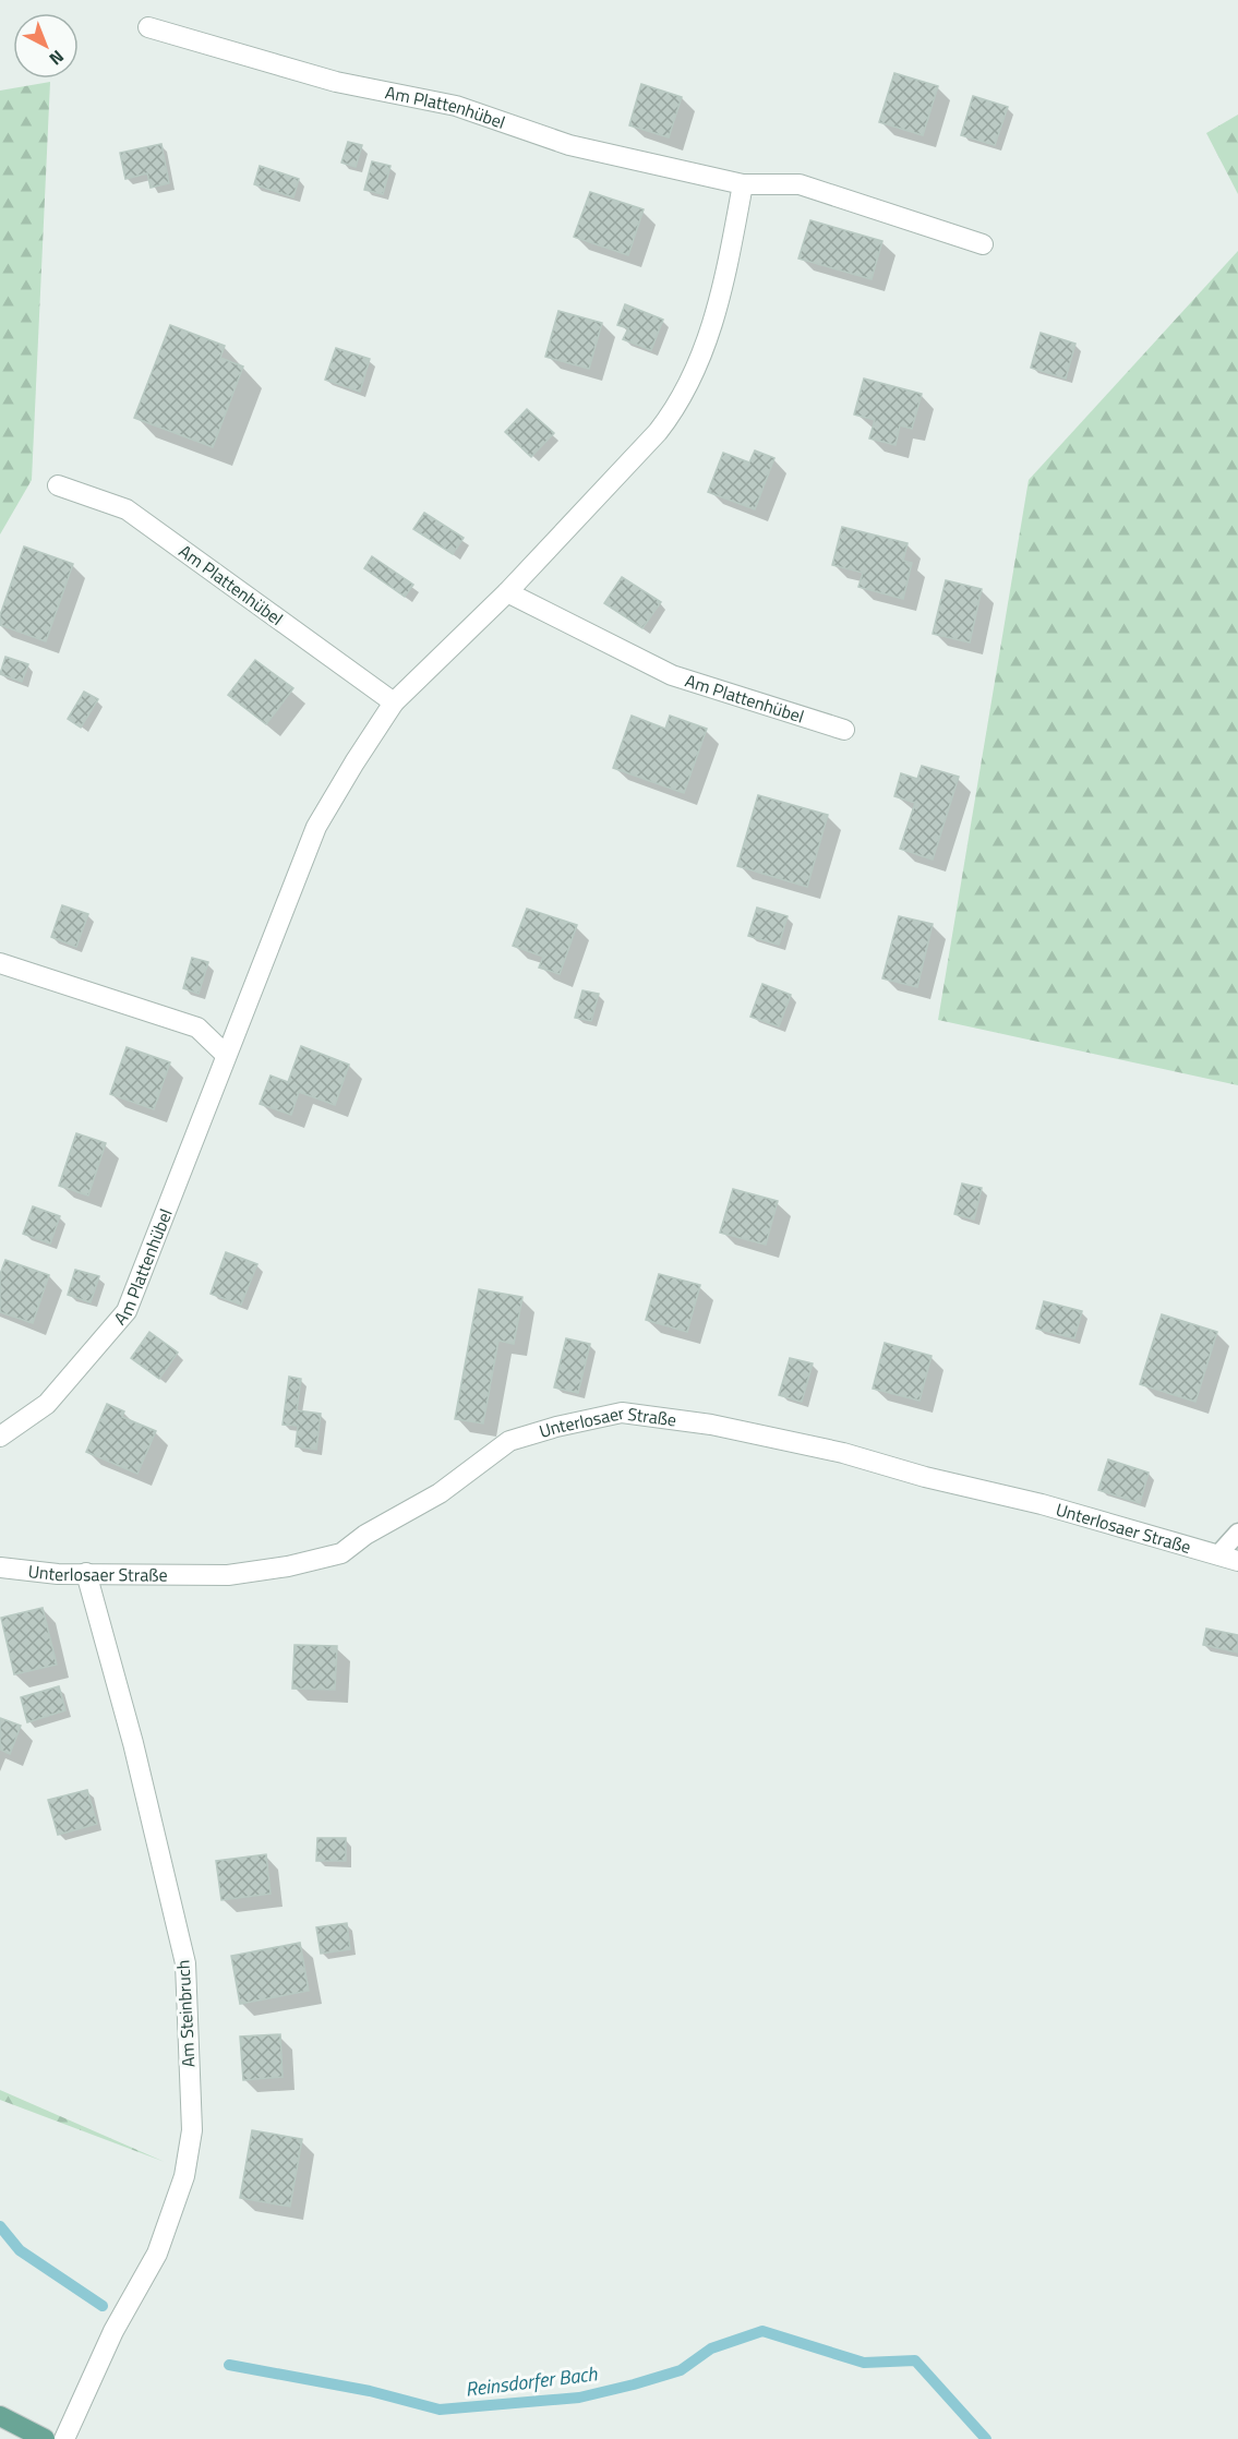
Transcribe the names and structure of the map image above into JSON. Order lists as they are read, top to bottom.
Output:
{
  "streets": {
    "street": ["Am Plattenhübel", "Unterlosaer Straße", "Am Steinbruch"]
  },
  "crossings": [
    ["Unterlosaer Straße", "Am Steinbruch"]
  ],
  "water": ["Reinsdorfer Bach"],
  "north": "bottom right"
}
